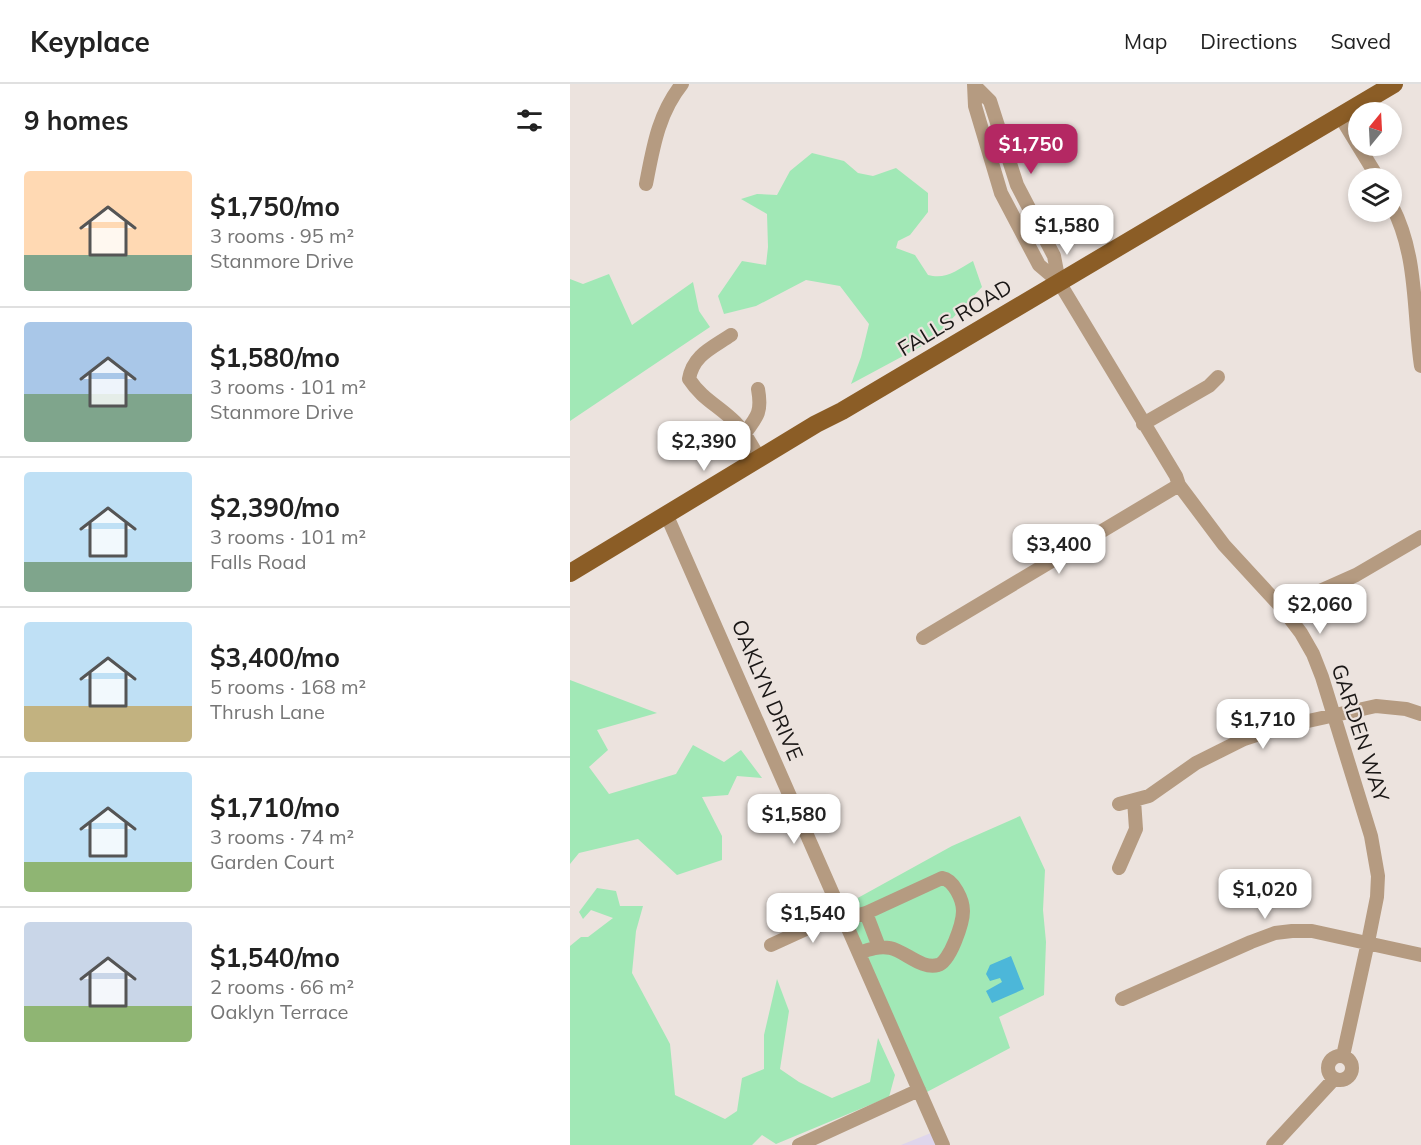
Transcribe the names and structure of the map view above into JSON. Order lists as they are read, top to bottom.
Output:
{
  "streets": {
    "main road": ["FALLS ROAD"],
    "street": ["OAKLYN DRIVE", "GARDEN WAY"]
  },
  "crossings": [
    ["FALLS ROAD", "OAKLYN DRIVE"],
    ["FALLS ROAD", "GARDEN WAY"]
  ],
  "north": "top",
  "page": {
    "header": "Keyplace",
    "nav": ["Map", "Directions", "Saved"],
    "heading": "9 homes",
    "price": [
      "$1,750",
      "$1,580",
      "$2,390",
      "$3,400",
      "$2,060",
      "$1,710",
      "$1,580",
      "$1,020",
      "$1,540"
    ],
    "list": [
      {
        "name": "$1,750/mo",
        "note": "3 rooms · 95 m² · Stanmore Drive"
      },
      {
        "name": "$1,580/mo",
        "note": "3 rooms · 101 m² · Stanmore Drive"
      },
      {
        "name": "$2,390/mo",
        "note": "3 rooms · 101 m² · Falls Road"
      },
      {
        "name": "$3,400/mo",
        "note": "5 rooms · 168 m² · Thrush Lane"
      },
      {
        "name": "$1,710/mo",
        "note": "3 rooms · 74 m² · Garden Court"
      },
      {
        "name": "$1,540/mo",
        "note": "2 rooms · 66 m² · Oaklyn Terrace"
      }
    ]
  }
}
